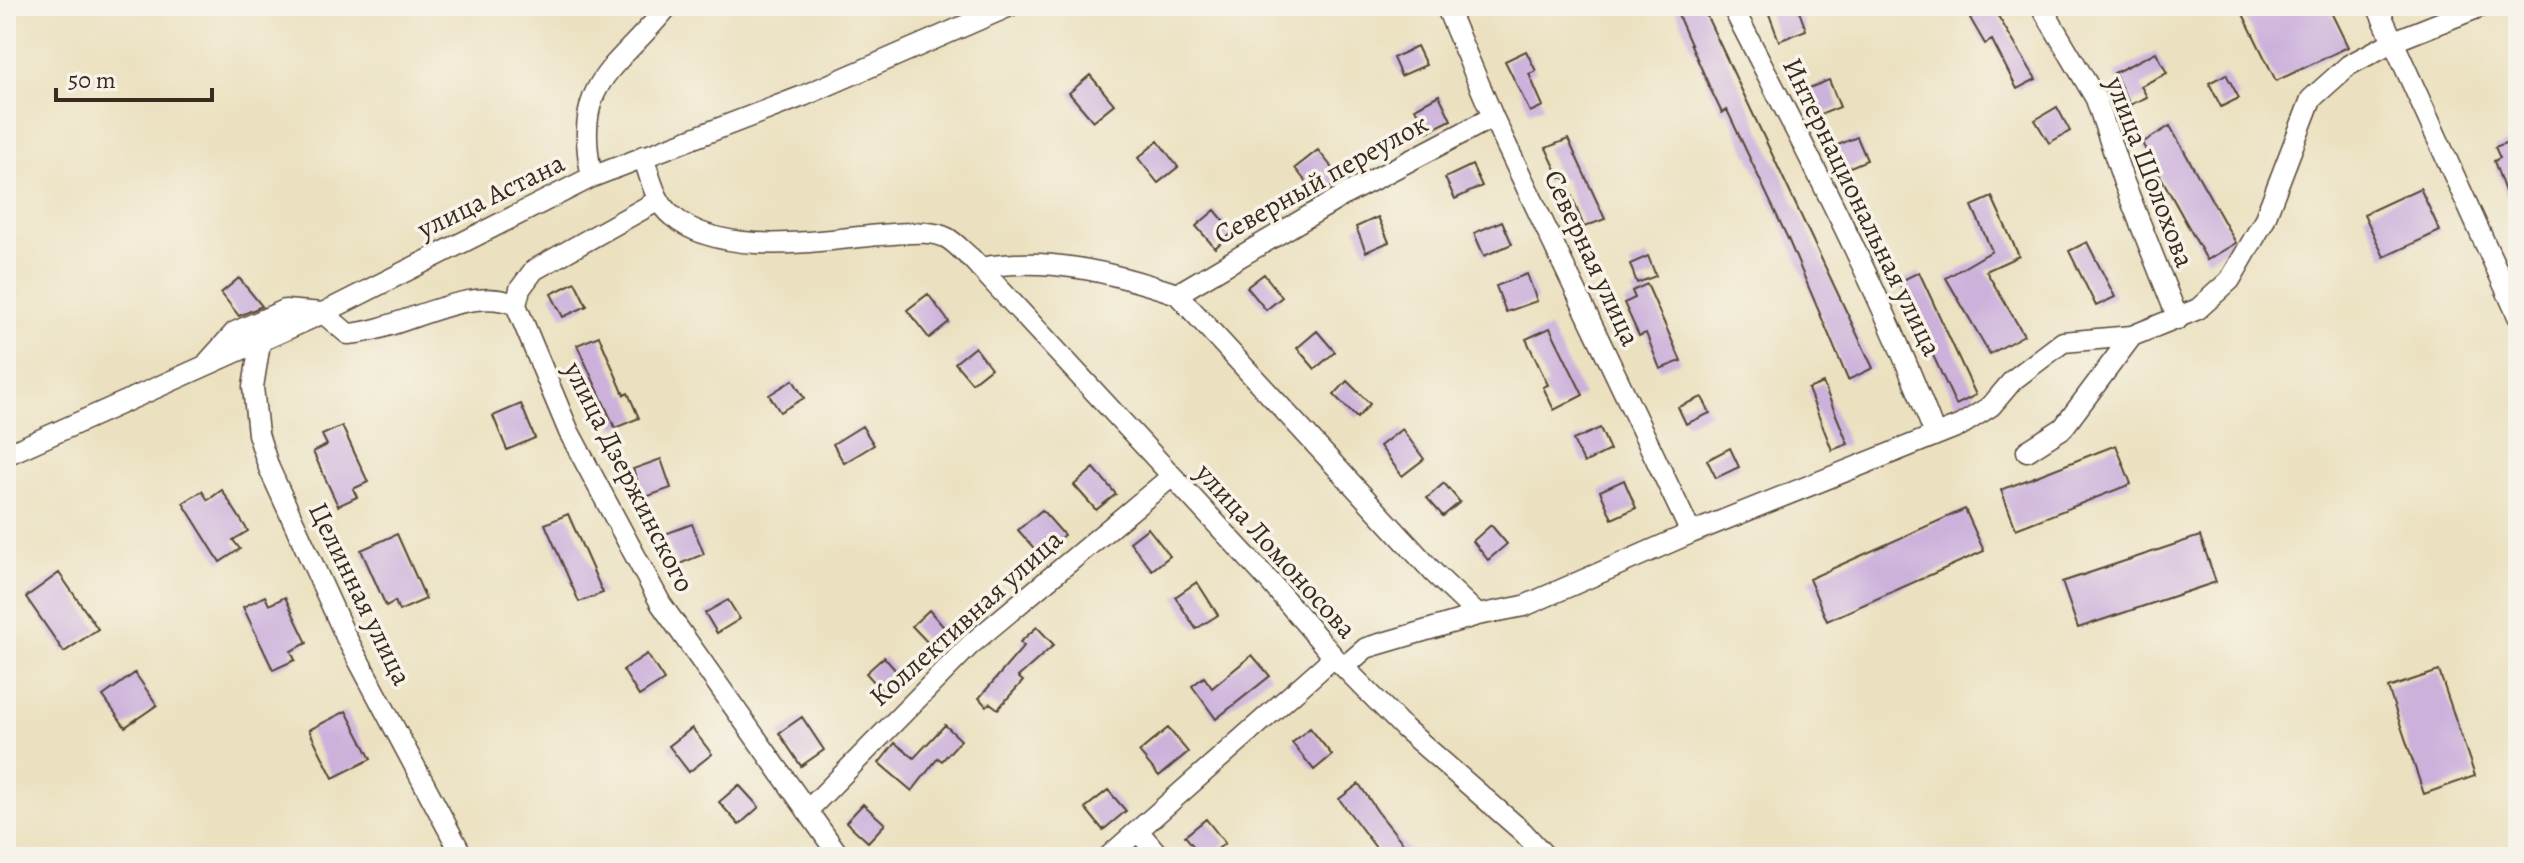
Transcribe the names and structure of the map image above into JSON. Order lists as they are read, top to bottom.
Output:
{
  "streets": {
    "street": [
      "улица Шолохова",
      "Северный переулок",
      "улица Астана",
      "Интернациональная улица",
      "Северная улица",
      "улица Дзержинского",
      "улица Ломоносова",
      "Целинная улица",
      "Коллективная улица"
    ]
  },
  "crossings": [
    ["Северный переулок", "Северная улица"],
    ["улица Астана", "улица Ломоносова"],
    ["улица Астана", "Целинная улица"],
    ["улица Дзержинского", "Коллективная улица"],
    ["улица Ломоносова", "Коллективная улица"]
  ],
  "scale_bar": "50 m"
}
